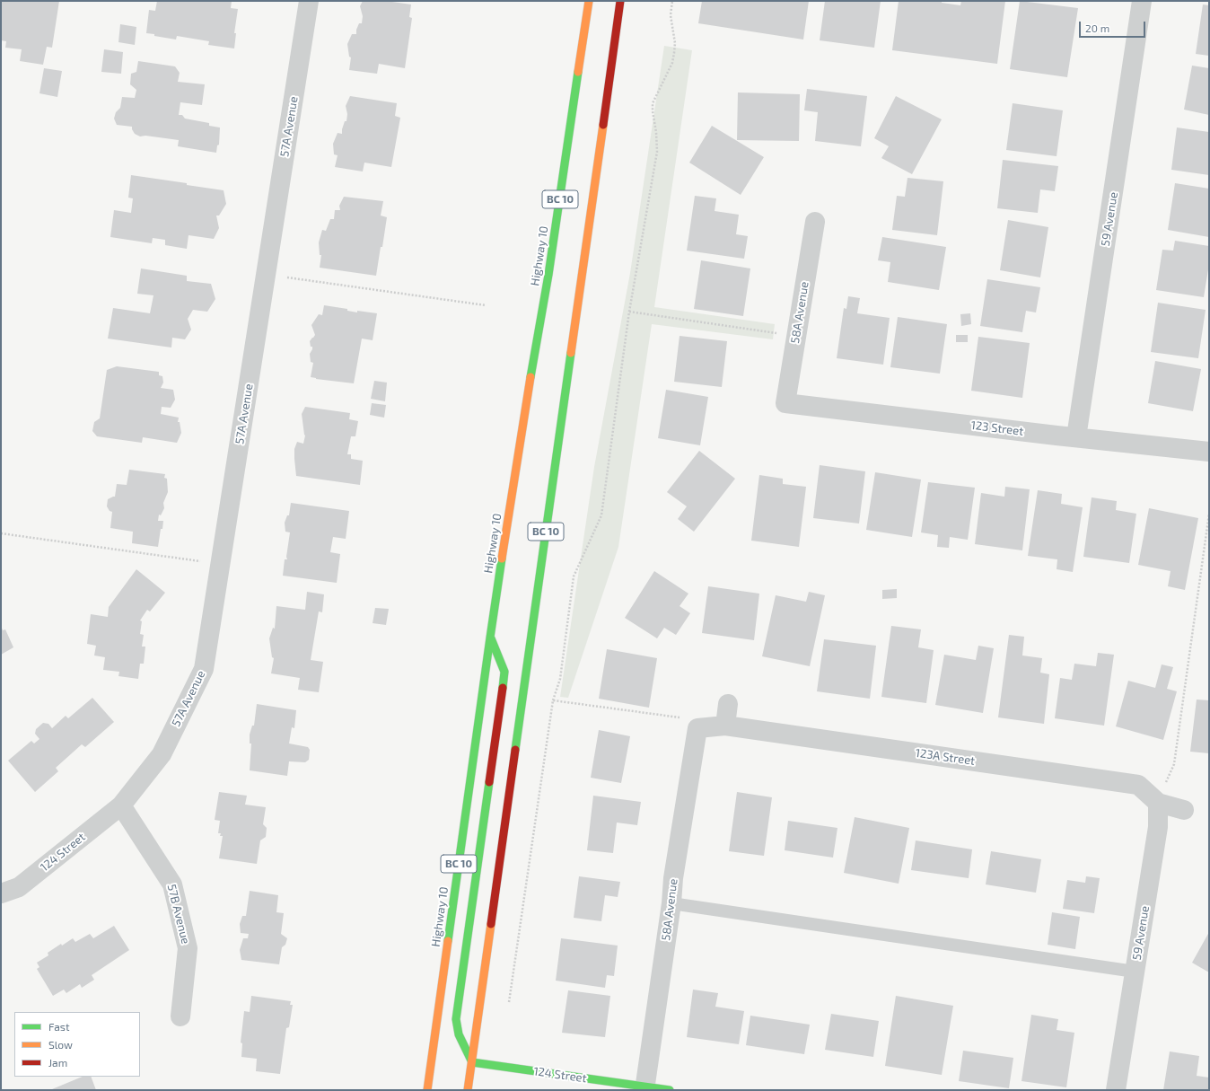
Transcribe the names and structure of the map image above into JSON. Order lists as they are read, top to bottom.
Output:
{
  "streets": {
    "main road": ["BC 10", "Highway 10", "124 Street"],
    "street": [
      "57A Avenue",
      "59 Avenue",
      "58A Avenue",
      "123 Street",
      "123A Street",
      "57B Avenue"
    ]
  },
  "crossings": [
    ["57A Avenue", "124 Street"],
    ["57A Avenue", "57B Avenue"],
    ["BC 10", "124 Street"],
    ["59 Avenue", "123 Street"],
    ["59 Avenue", "123A Street"],
    ["58A Avenue", "123 Street"],
    ["58A Avenue", "123A Street"],
    ["58A Avenue", "124 Street"],
    ["124 Street", "57B Avenue"]
  ],
  "legend": ["Fast", "Slow", "Jam"],
  "scale_bar": "20 m"
}
